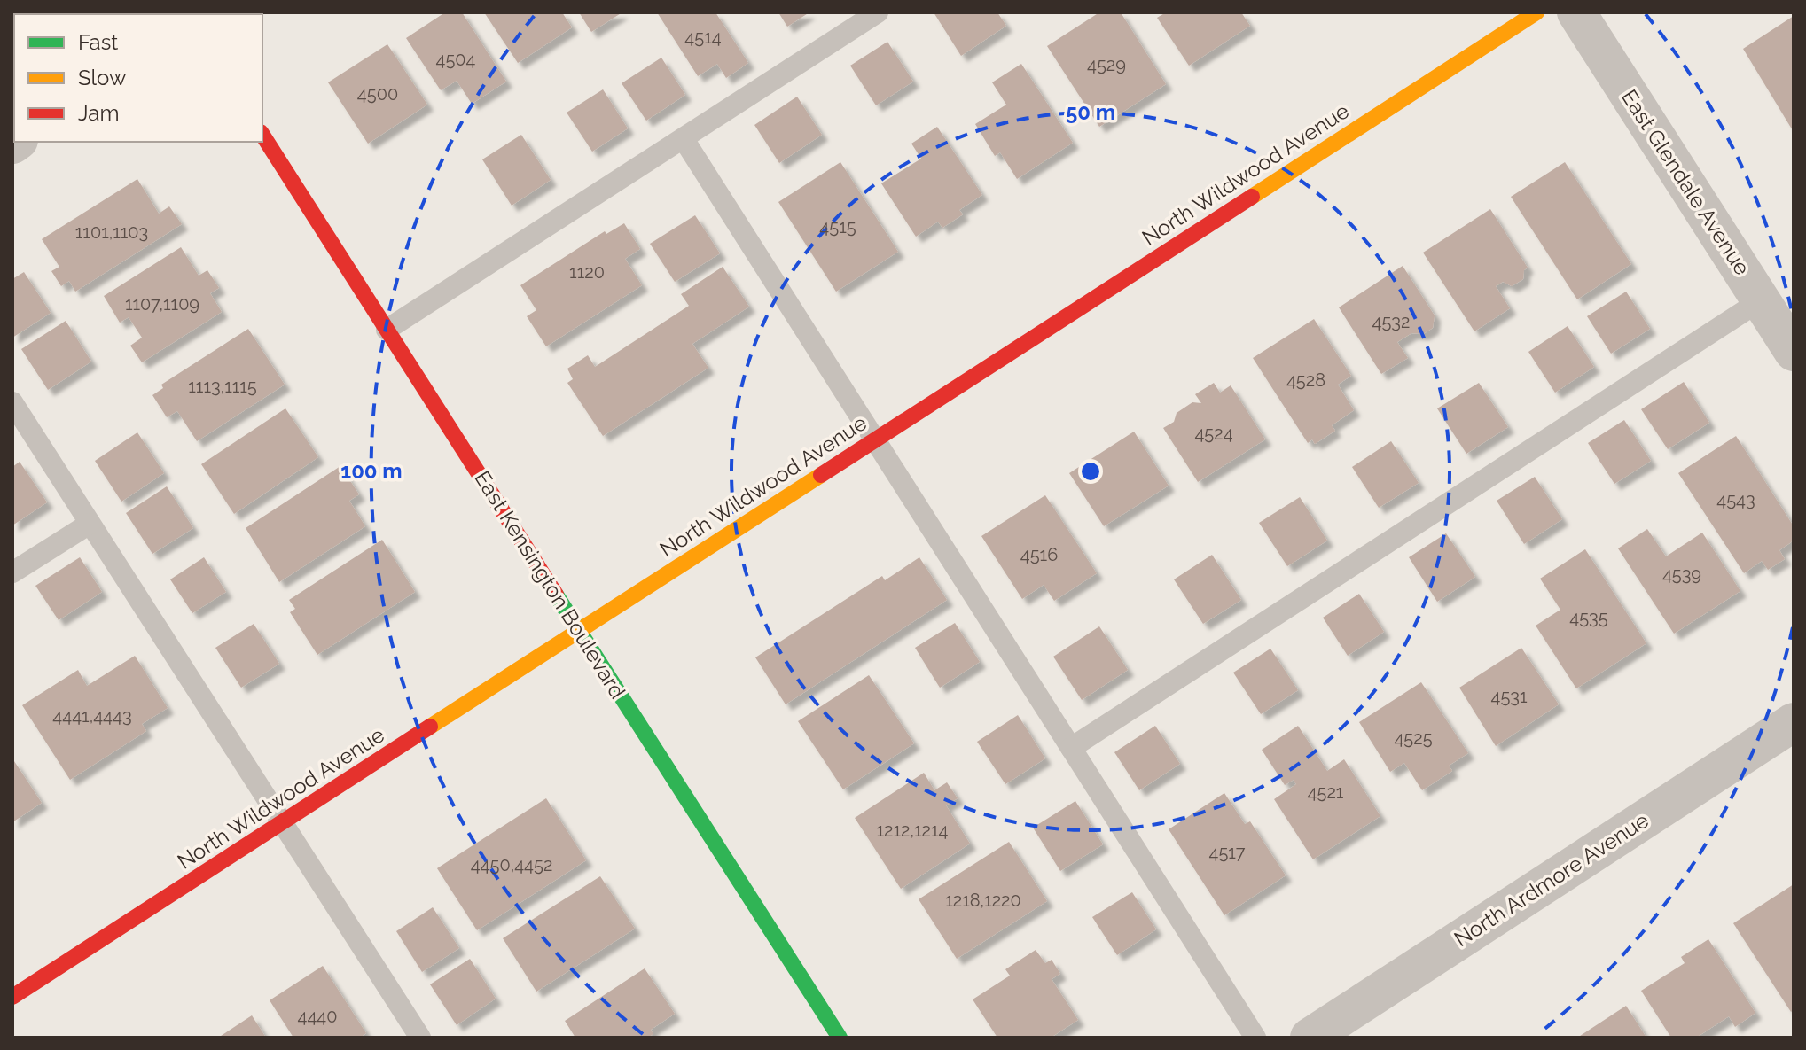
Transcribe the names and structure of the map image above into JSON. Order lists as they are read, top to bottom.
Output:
{
  "streets": {
    "street": [
      "North Wildwood Avenue",
      "East Glendale Avenue",
      "East Kensington Boulevard",
      "North Ardmore Avenue"
    ]
  },
  "crossings": [
    ["North Wildwood Avenue", "East Kensington Boulevard"]
  ],
  "house_numbers": [
    "4514",
    "4504",
    "4529",
    "4500",
    "4515",
    "1101,1103",
    "1120",
    "1107,1109",
    "4532",
    "4528",
    "1113,1115",
    "4524",
    "4543",
    "4516",
    "4539",
    "4535",
    "4531",
    "4441,4443",
    "4525",
    "4521",
    "1212,1214",
    "4517",
    "4450,4452",
    "1218,1220",
    "4440"
  ],
  "legend": ["Fast", "Slow", "Jam"],
  "rings": ["50 m", "100 m"]
}
